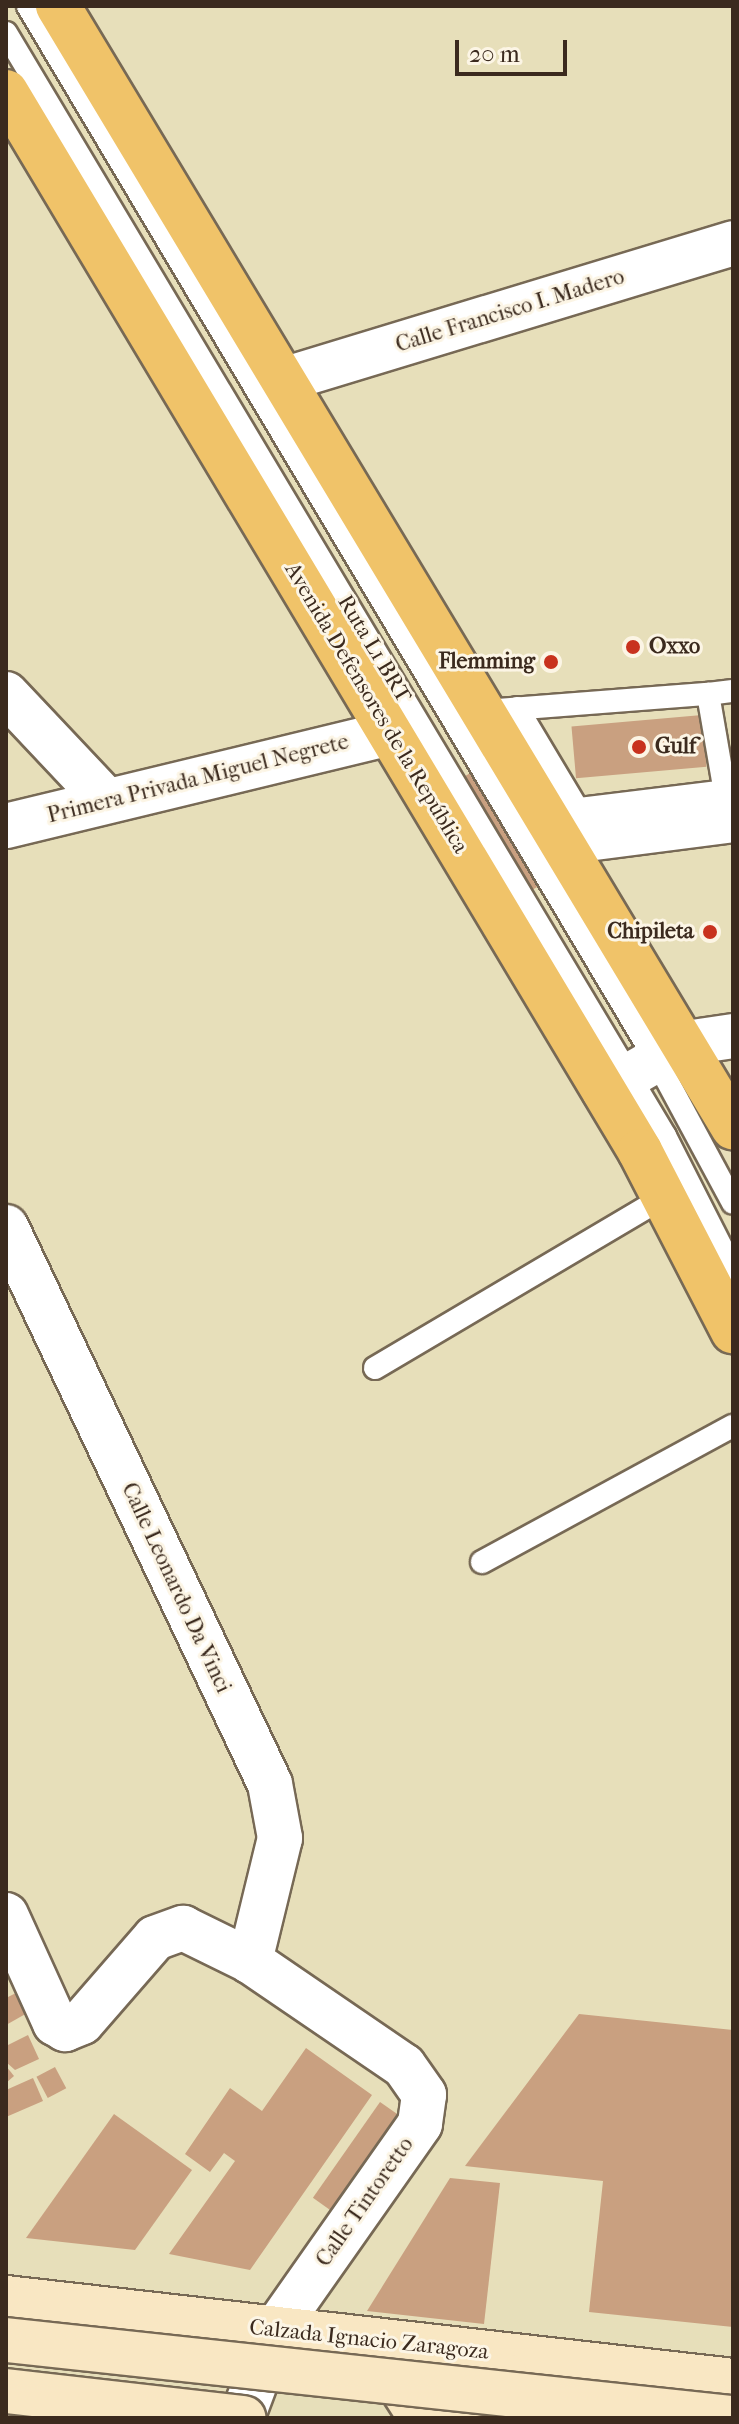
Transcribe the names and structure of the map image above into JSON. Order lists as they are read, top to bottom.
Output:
{
  "streets": {
    "main road": ["Avenida Defensores de la República", "Calzada Ignacio Zaragoza"],
    "street": [
      "Calle Francisco I. Madero",
      "Primera Privada Miguel Negrete",
      "Calle Leonardo Da Vinci",
      "Calle Tintoretto"
    ],
    "lane": ["Ruta L1 BRT"]
  },
  "crossings": [
    ["Calle Francisco I. Madero", "Avenida Defensores de la República"],
    ["Ruta L1 BRT", "Avenida Defensores de la República"],
    ["Avenida Defensores de la República", "Primera Privada Miguel Negrete"],
    ["Calle Leonardo Da Vinci", "Calle Tintoretto"],
    ["Calle Tintoretto", "Calzada Ignacio Zaragoza"]
  ],
  "places": [
    "Oxxo",
    "Flemming",
    "Gulf",
    "Chipileta"
  ],
  "scale_bar": "20 m"
}
